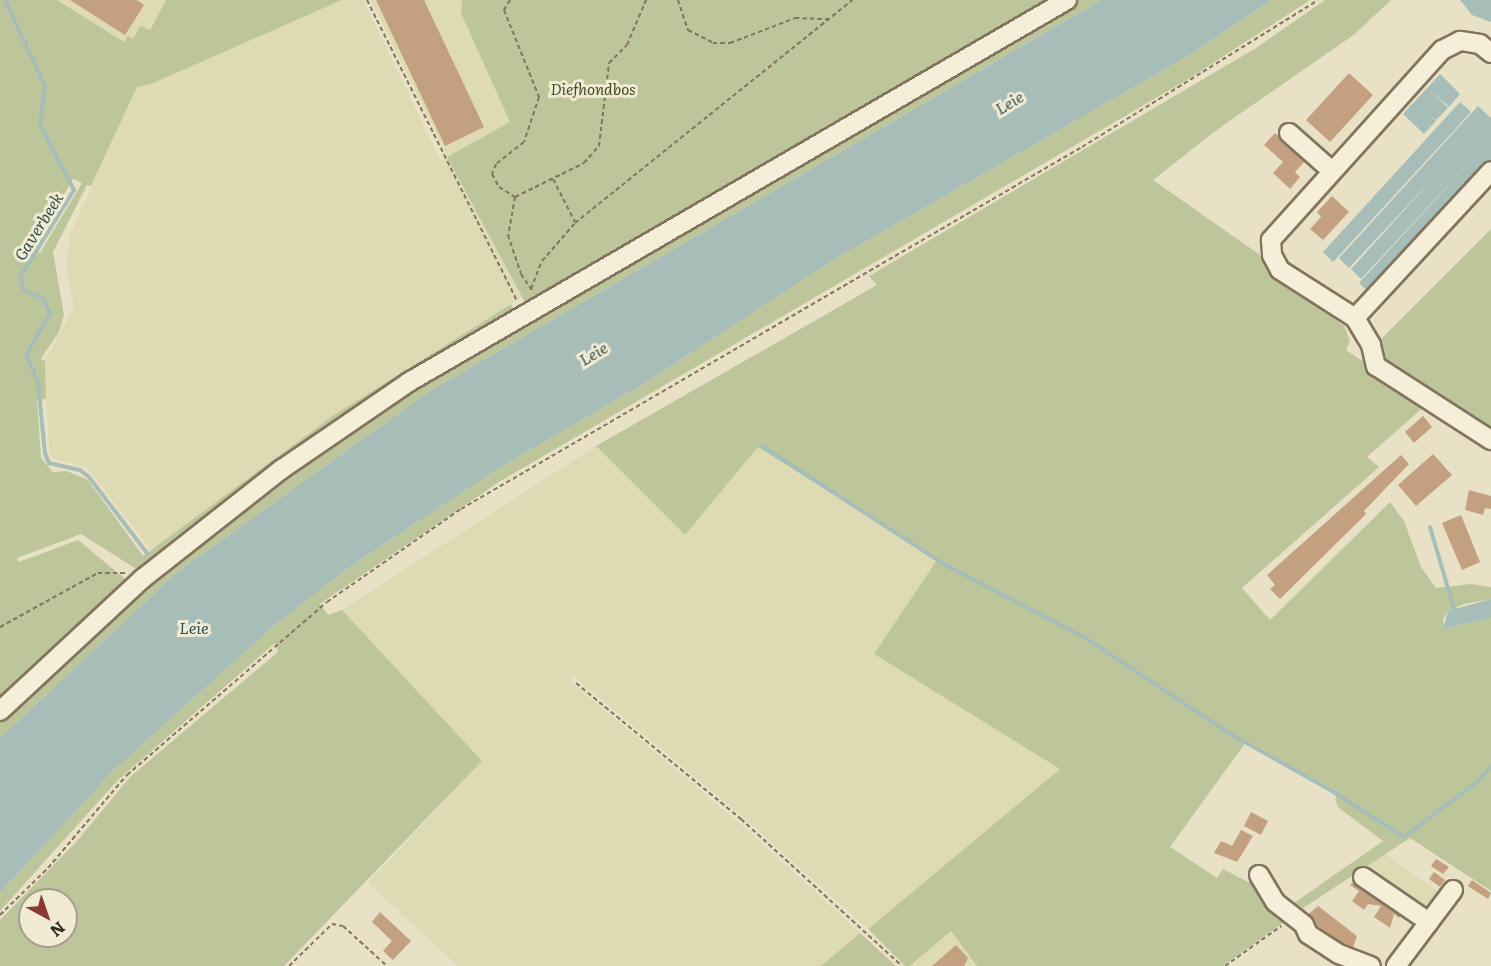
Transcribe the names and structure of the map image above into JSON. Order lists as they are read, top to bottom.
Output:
{
  "water": ["Leie", "Gaverbeek"],
  "parks": ["Diefhondbos"],
  "north": "bottom right"
}
